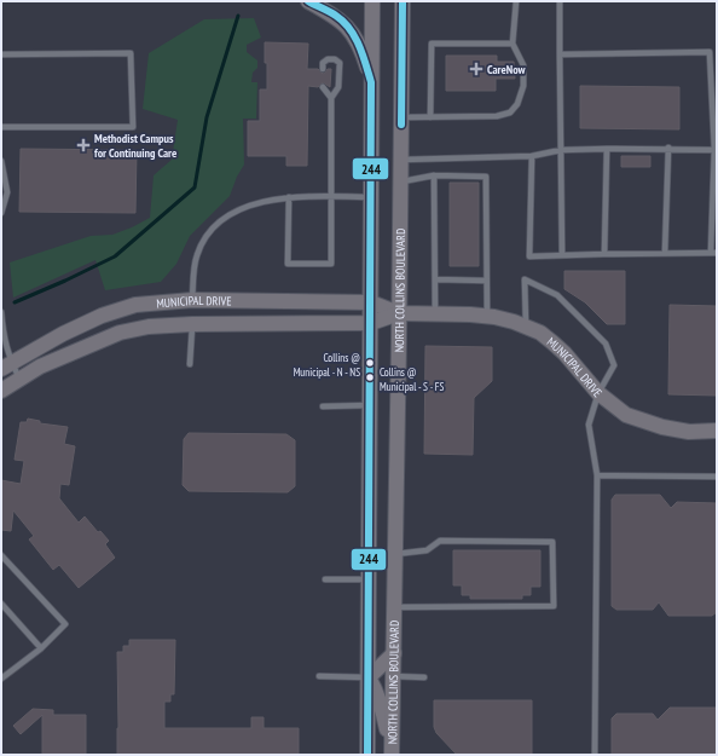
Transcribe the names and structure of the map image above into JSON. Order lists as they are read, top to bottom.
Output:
{
  "streets": {
    "main road": ["NORTH COLLINS BOULEVARD", "MUNICIPAL DRIVE"]
  },
  "crossings": [
    ["NORTH COLLINS BOULEVARD", "MUNICIPAL DRIVE"]
  ],
  "places": {
    "health": ["CareNow", "Methodist Campus for Continuing Care"],
    "other": ["Collins @ Municipal - N - NS", "Collins @ Municipal - S - FS"]
  },
  "lines": ["transit line 244"]
}
